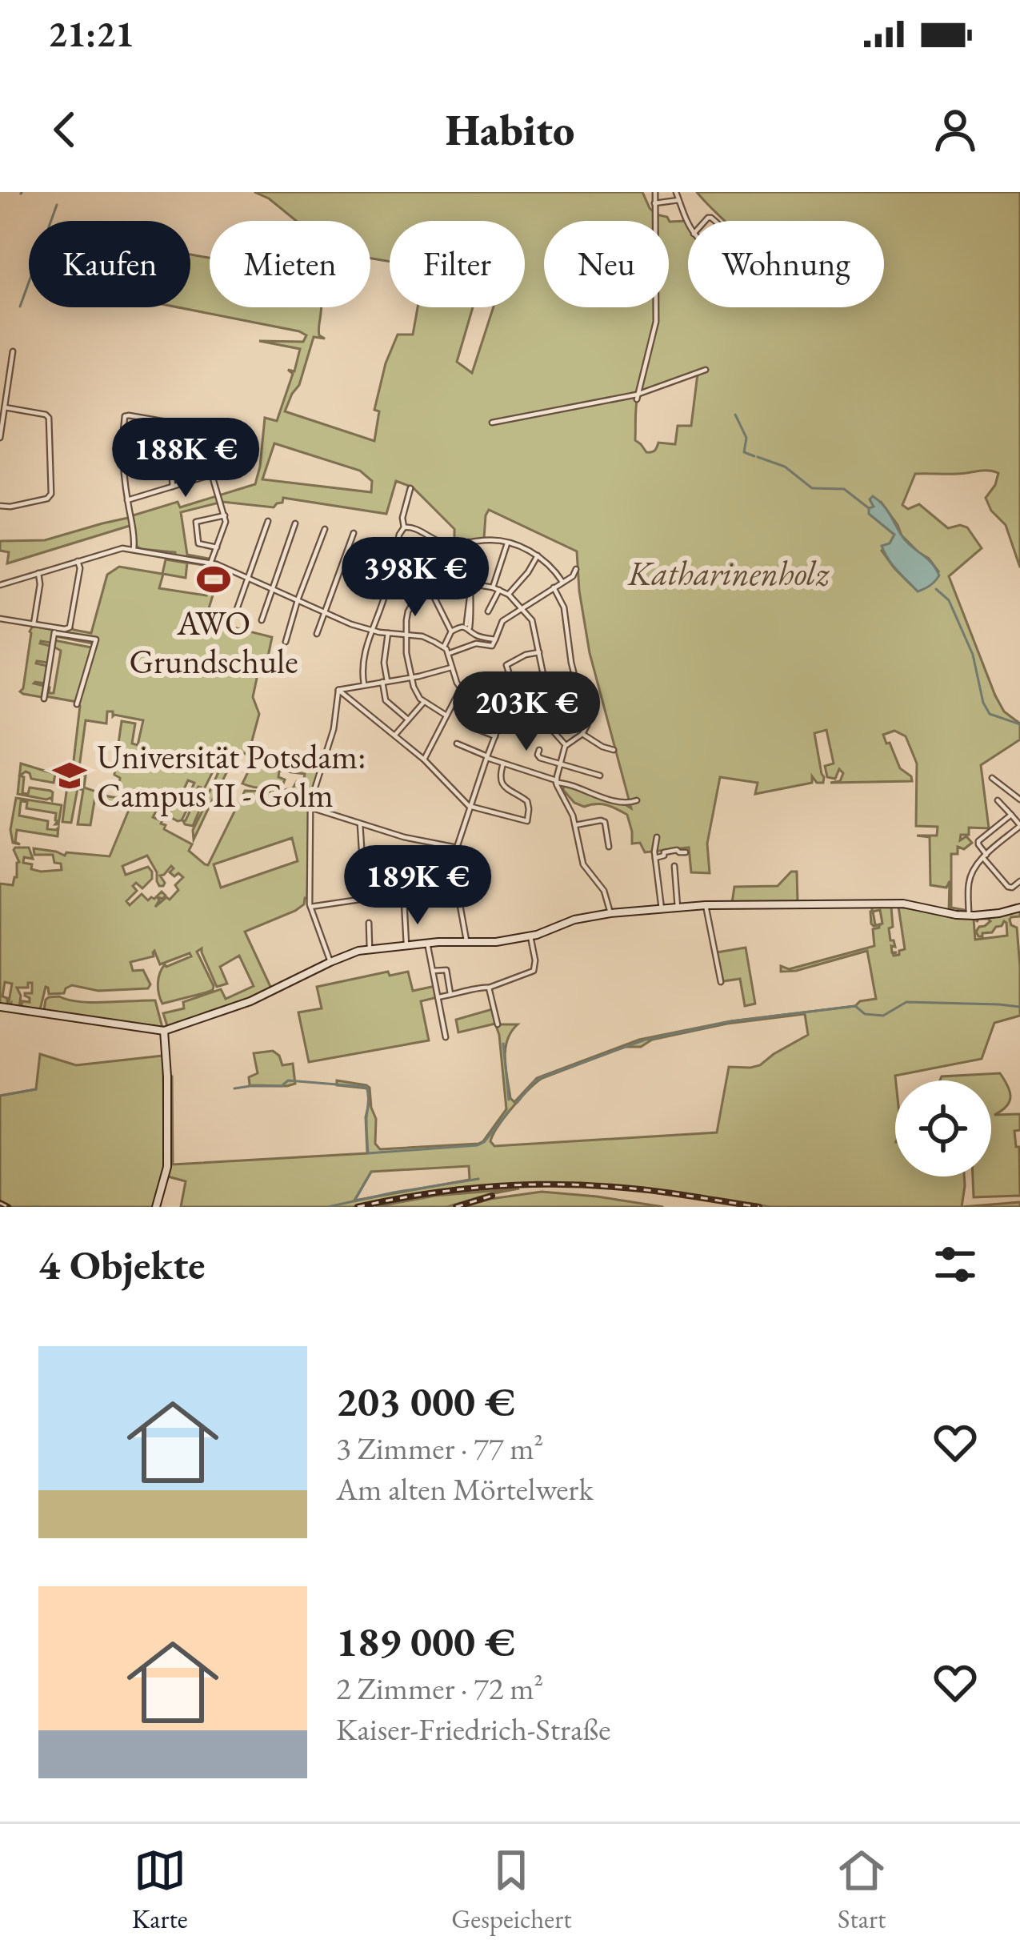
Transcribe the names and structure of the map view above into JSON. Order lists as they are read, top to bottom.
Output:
{
  "parks": ["Katharinenholz"],
  "places": {
    "sports": ["AWO Grundschule"],
    "school or university": ["Universität Potsdam: Campus II - Golm"]
  },
  "page": {
    "status": "21:21",
    "header": "Habito",
    "chip": [
      "Kaufen",
      "Mieten",
      "Filter",
      "Neu",
      "Wohnung"
    ],
    "price": [
      "188K €",
      "398K €",
      "203K €",
      "189K €"
    ],
    "heading": "4 Objekte",
    "list": [
      {
        "name": "203 000 €",
        "note": "3 Zimmer · 77 m² · Am alten Mörtelwerk"
      },
      {
        "name": "189 000 €",
        "note": "2 Zimmer · 72 m² · Kaiser-Friedrich-Straße"
      }
    ],
    "tabs": ["Karte", "Gespeichert", "Start"]
  }
}
